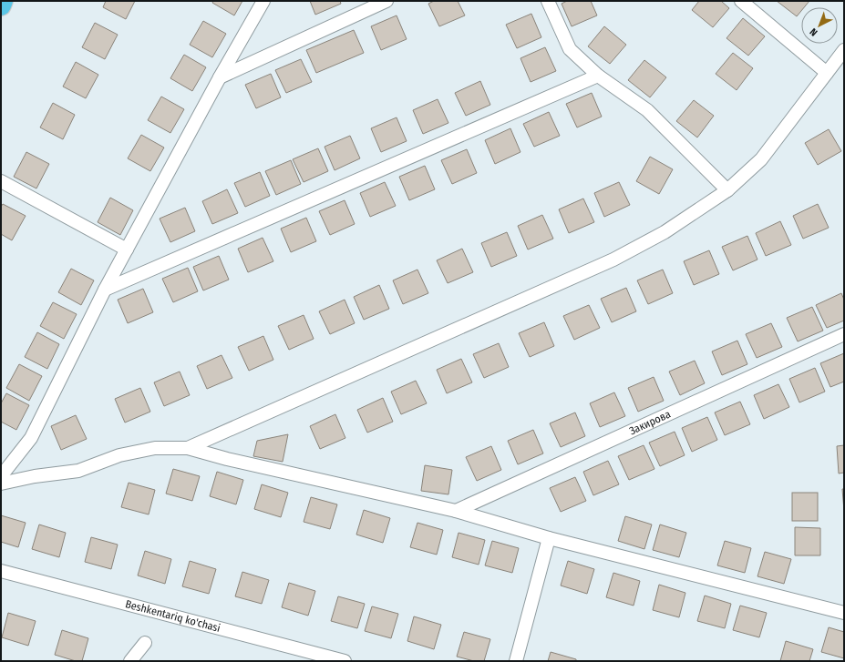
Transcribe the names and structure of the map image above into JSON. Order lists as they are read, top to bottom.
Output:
{
  "streets": {
    "street": ["Закирова", "Beshkentariq ko'chasi"]
  },
  "north": "bottom left"
}
